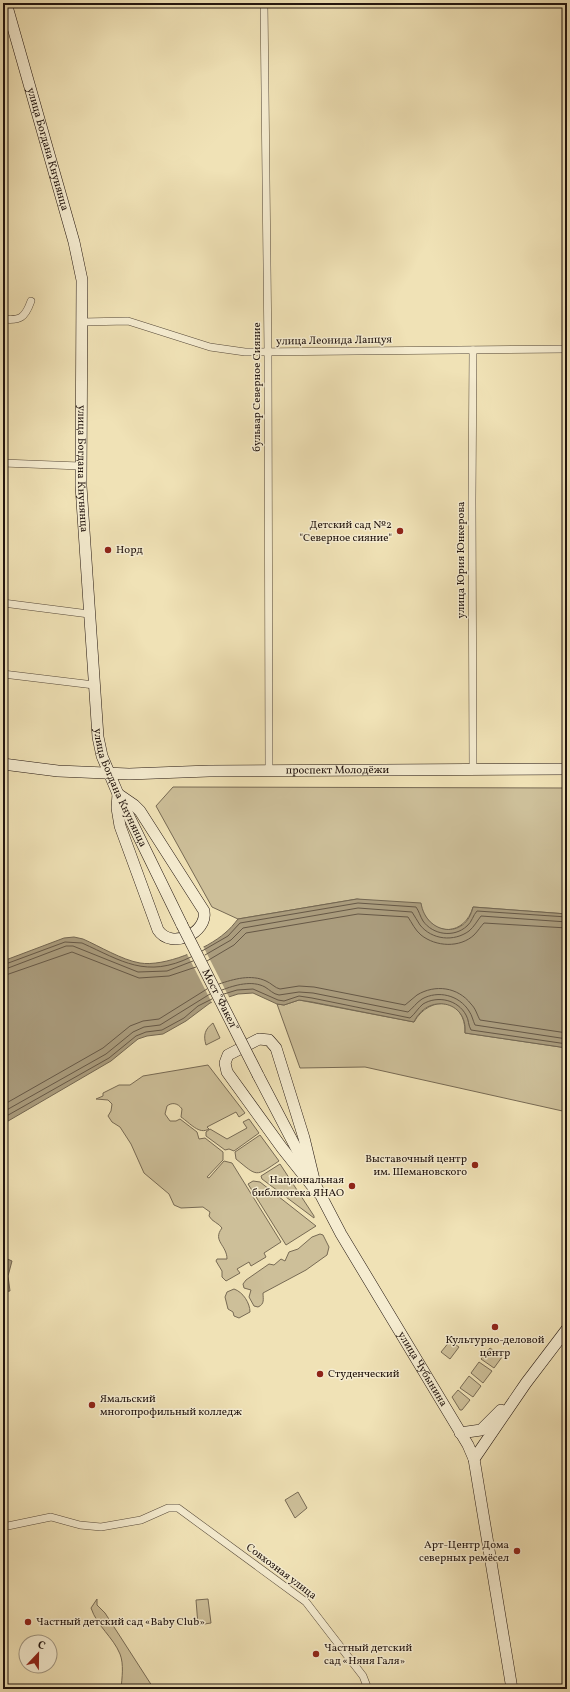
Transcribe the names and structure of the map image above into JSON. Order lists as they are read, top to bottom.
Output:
{
  "streets": {
    "main road": [
      "улица Богдана Кнунянца",
      "проспект Молодёжи",
      "Мост \"Факел\"",
      "улица Чубынина"
    ],
    "street": [
      "улица Леонида Лапцуя",
      "бульвар Северное Сияние",
      "улица Юрия Юнкерова",
      "Совхозная улица"
    ]
  },
  "crossings": [
    ["улица Богдана Кнунянца", "улица Леонида Лапцуя"],
    ["улица Богдана Кнунянца", "проспект Молодёжи"],
    ["улица Богдана Кнунянца", "Мост \"Факел\""],
    ["улица Леонида Лапцуя", "бульвар Северное Сияние"],
    ["улица Леонида Лапцуя", "улица Юрия Юнкерова"],
    ["бульвар Северное Сияние", "проспект Молодёжи"],
    ["улица Юрия Юнкерова", "проспект Молодёжи"],
    ["Мост \"Факел\"", "улица Чубынина"]
  ],
  "places": [
    "Детский сад №2 \"Северное сияние\"",
    "Норд",
    "Выставочный центр им. Шемановского",
    "Национальная библиотека ЯНАО",
    "Культурно-деловой центр",
    "Студенческий",
    "Ямальский многопрофильный колледж",
    "Арт-Центр Дома северных ремёсел",
    "Частный детский сад «Baby Club»",
    "Частный детский сад «Няня Галя»"
  ],
  "north": "top"
}
